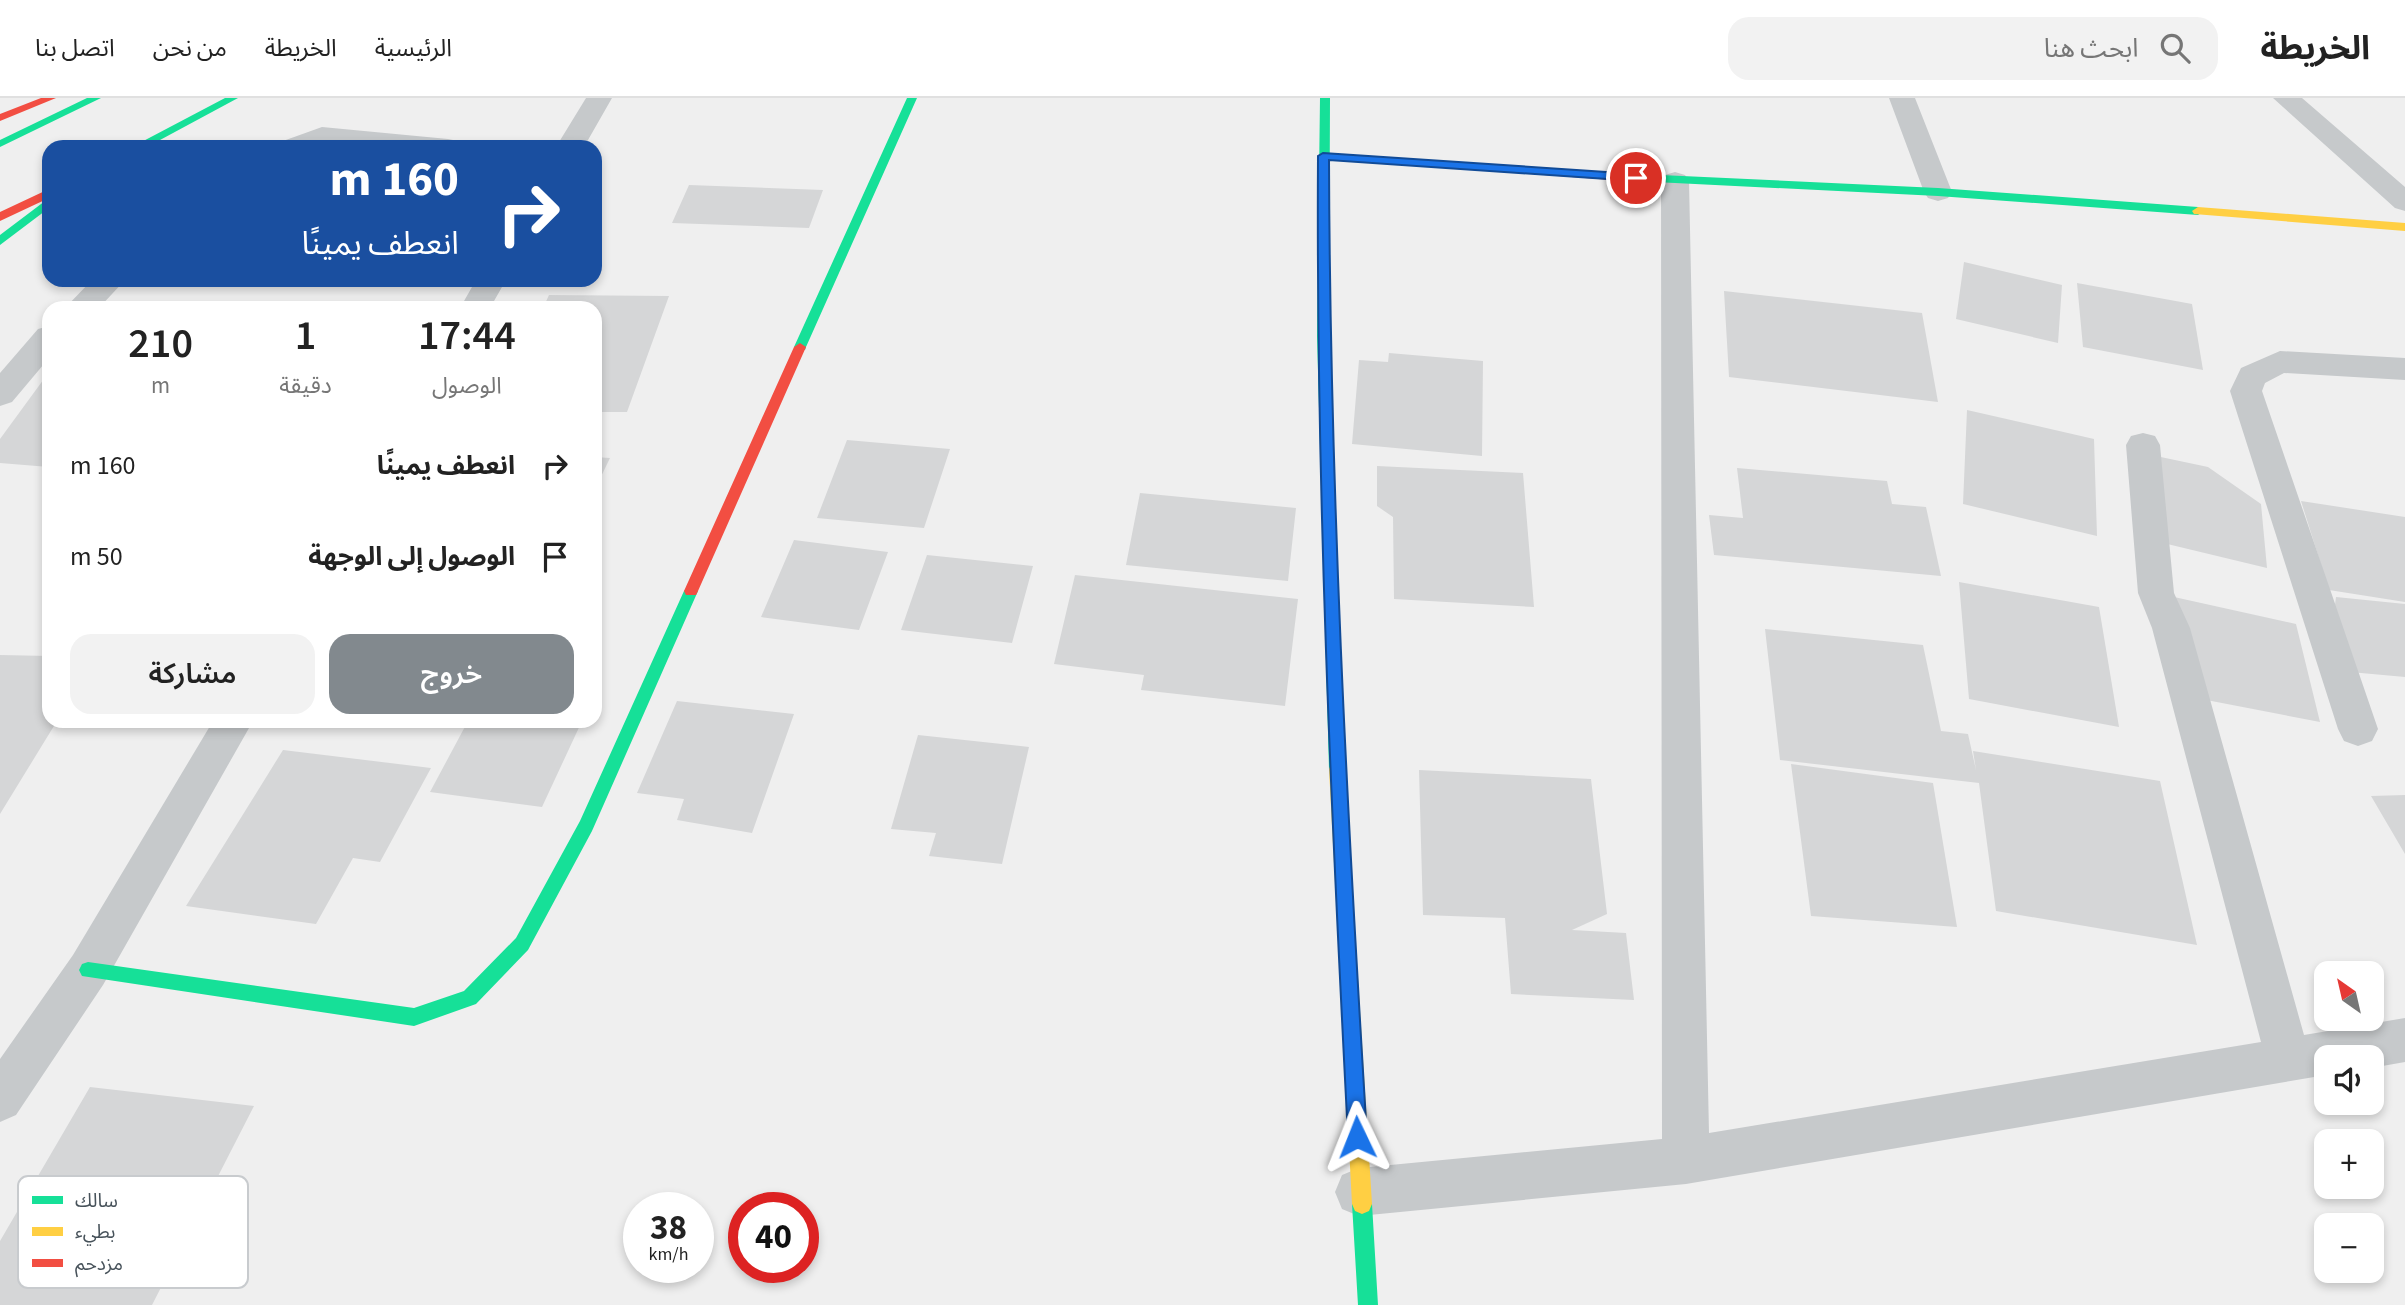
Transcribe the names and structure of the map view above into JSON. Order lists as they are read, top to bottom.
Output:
{
  "legend": ["سالك", "بطيء", "مزدحم"],
  "north": "top left",
  "page": {
    "header": "الخريطة",
    "search": "ابحث هنا",
    "nav": [
      "الرئيسية",
      "الخريطة",
      "من نحن",
      "اتصل بنا"
    ],
    "turn": ["160 m", "انعطف يمينًا"],
    "eta": [
      "17:44",
      "الوصول",
      "1",
      "دقيقة",
      "210",
      "m"
    ],
    "list": [
      {
        "name": "انعطف يمينًا",
        "value": "160 m"
      },
      {
        "name": "الوصول إلى الوجهة",
        "value": "50 m"
      }
    ],
    "buttons": ["خروج", "مشاركة"],
    "map_buttons": ["+", "−"],
    "speed": "38 km/h",
    "limit": "40"
  }
}
